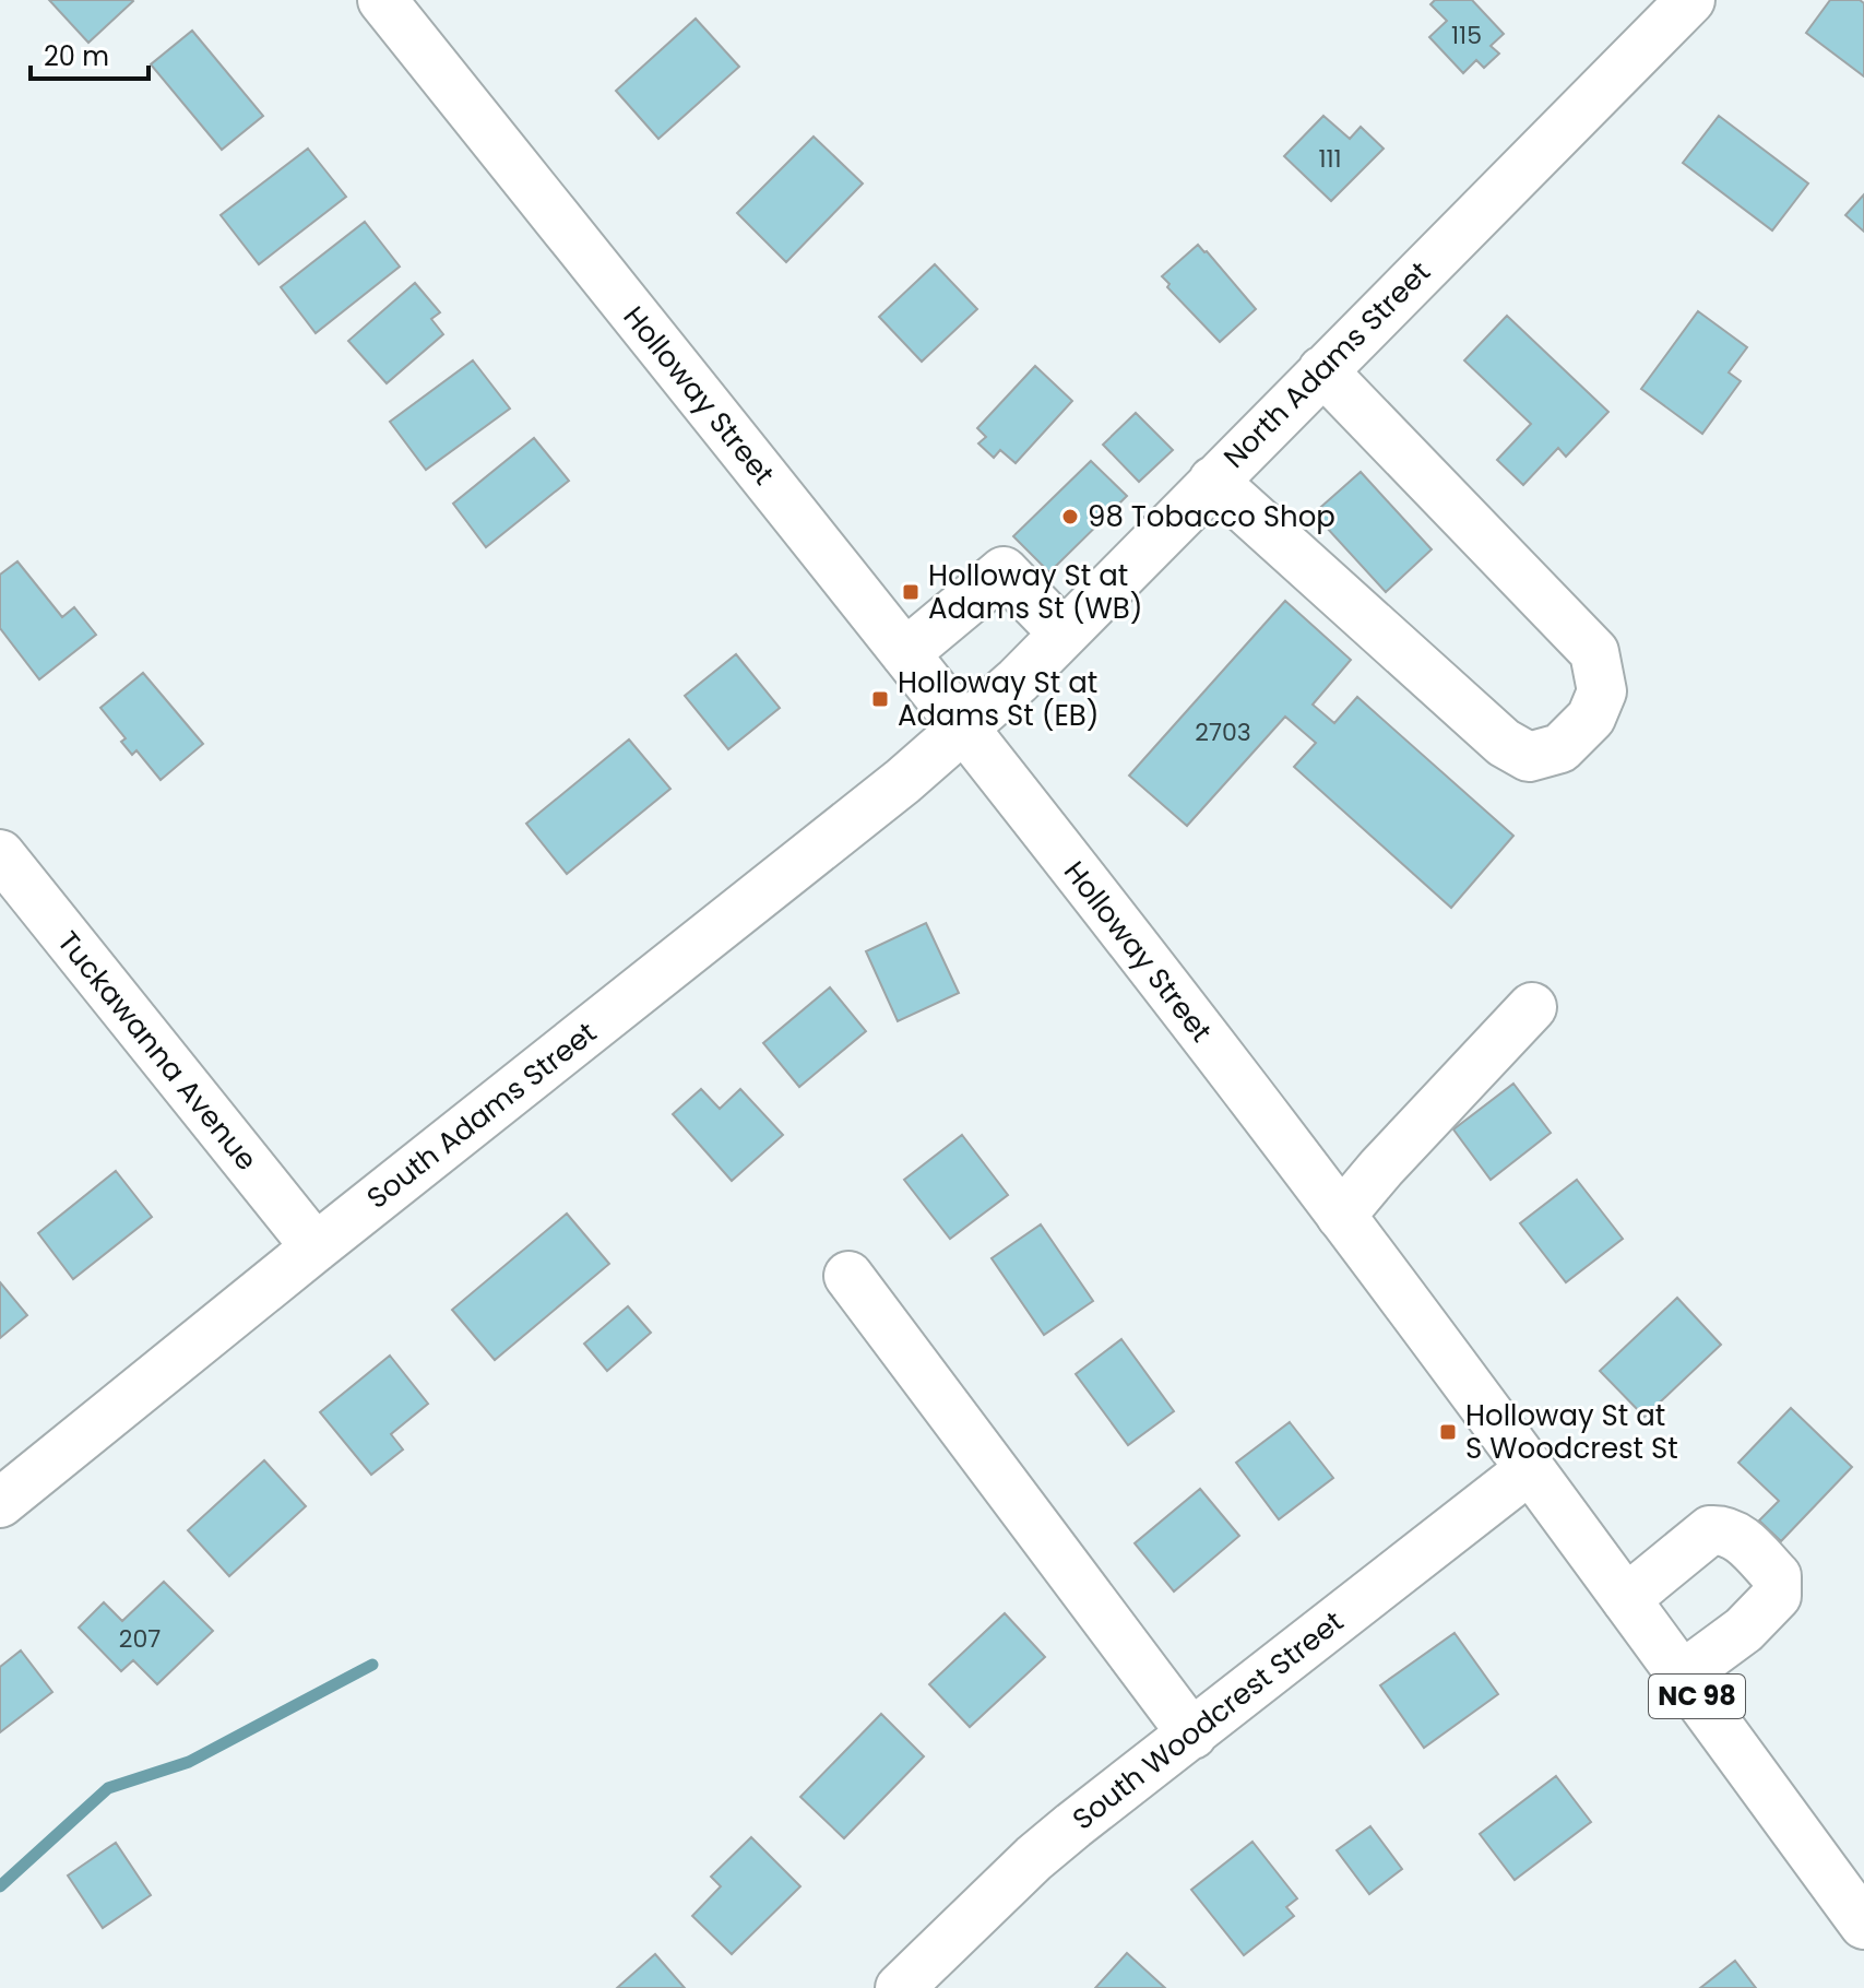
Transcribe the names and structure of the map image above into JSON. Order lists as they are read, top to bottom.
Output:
{
  "streets": {
    "main road": [
      "North Adams Street",
      "Holloway Street",
      "Tuckawanna Avenue",
      "South Adams Street",
      "NC 98",
      "South Woodcrest Street"
    ]
  },
  "crossings": [
    ["North Adams Street", "Holloway Street"],
    ["North Adams Street", "South Adams Street"],
    ["Holloway Street", "South Adams Street"],
    ["Holloway Street", "South Woodcrest Street"],
    ["Tuckawanna Avenue", "South Adams Street"]
  ],
  "places": {
    "other": ["98 Tobacco Shop"],
    "transit": ["Holloway St at Adams St (WB)", "Holloway St at Adams St (EB)", "Holloway St at S Woodcrest St"]
  },
  "house_numbers": [
    "115",
    "111",
    "2703",
    "207"
  ],
  "scale_bar": "20 m"
}
